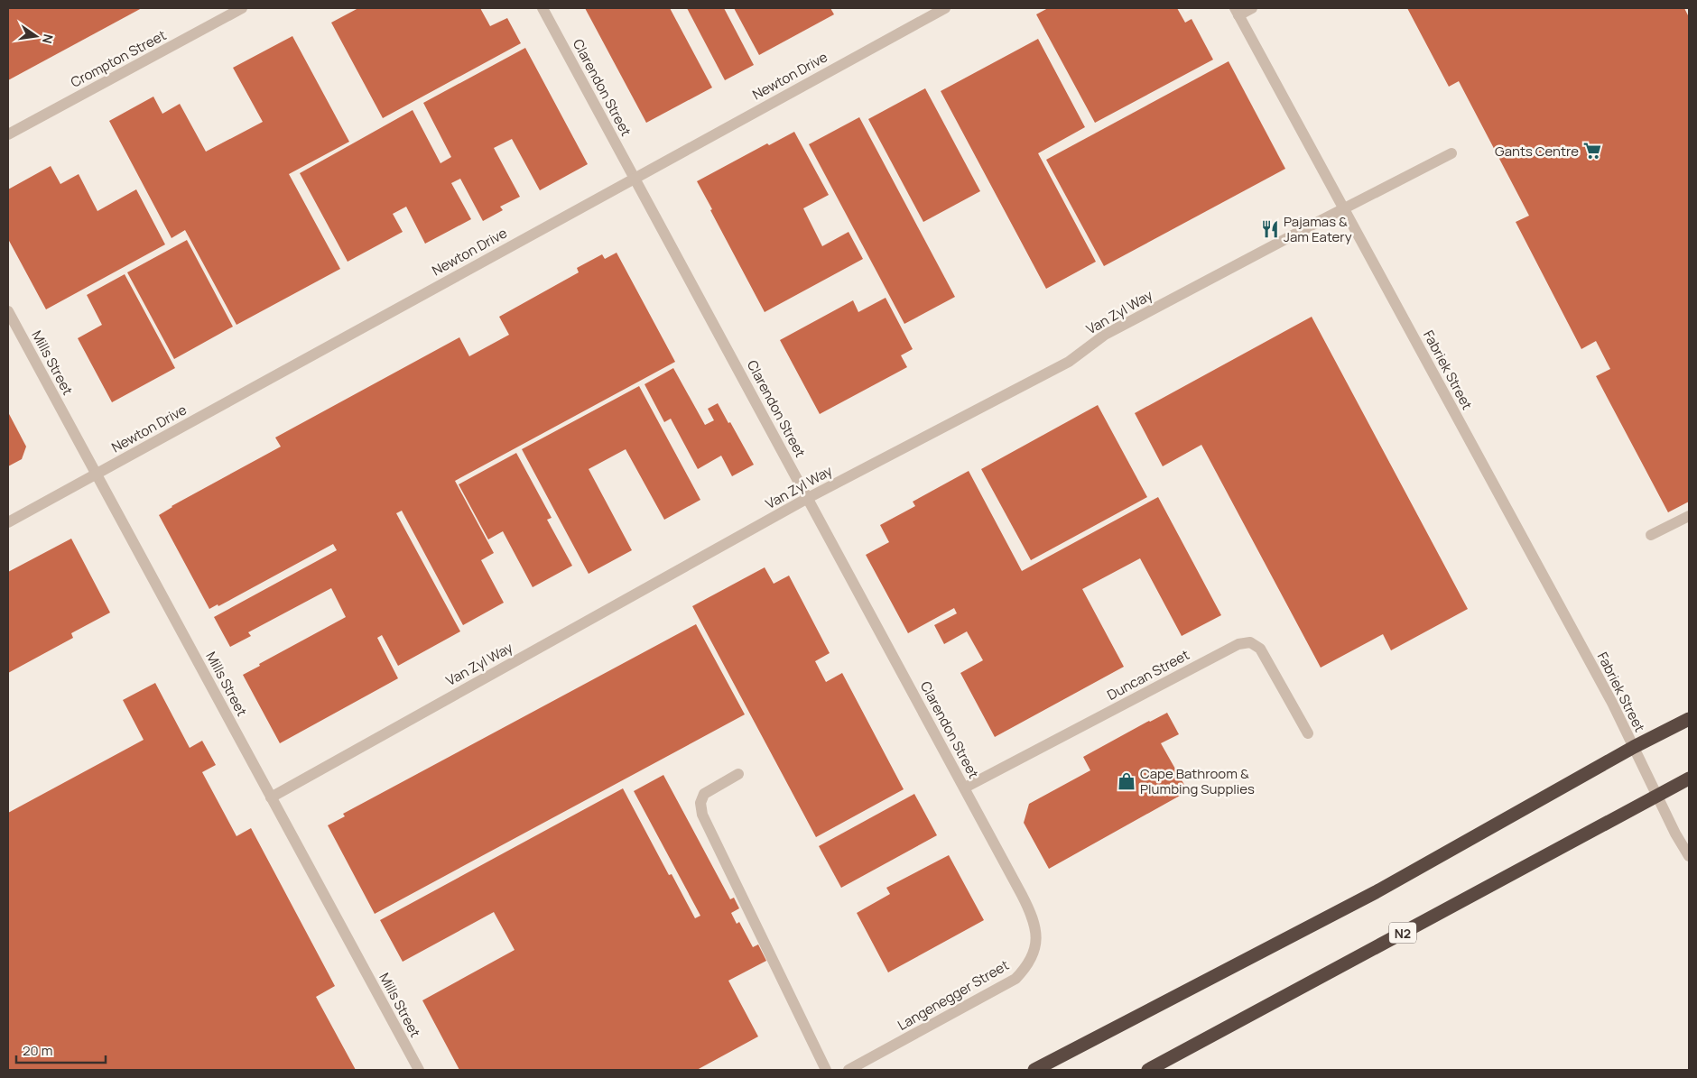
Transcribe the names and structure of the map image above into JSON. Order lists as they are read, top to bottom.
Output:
{
  "streets": {
    "highway": ["N2"],
    "street": [
      "Crompton Street",
      "Newton Drive",
      "Clarendon Street",
      "Van Zyl Way",
      "Mills Street",
      "Fabriek Street",
      "Duncan Street",
      "Langenegger Street"
    ]
  },
  "crossings": [
    ["Newton Drive", "Clarendon Street"],
    ["Newton Drive", "Mills Street"],
    ["Clarendon Street", "Van Zyl Way"],
    ["Clarendon Street", "Duncan Street"],
    ["Clarendon Street", "Langenegger Street"],
    ["Van Zyl Way", "Mills Street"],
    ["Van Zyl Way", "Fabriek Street"],
    ["Fabriek Street", "N2"]
  ],
  "places": {
    "supermarket": ["Gants Centre"],
    "restaurant": ["Pajamas & Jam Eatery"],
    "shop": ["Cape Bathroom & Plumbing Supplies"]
  },
  "scale_bar": "20 m",
  "north": "right"
}
